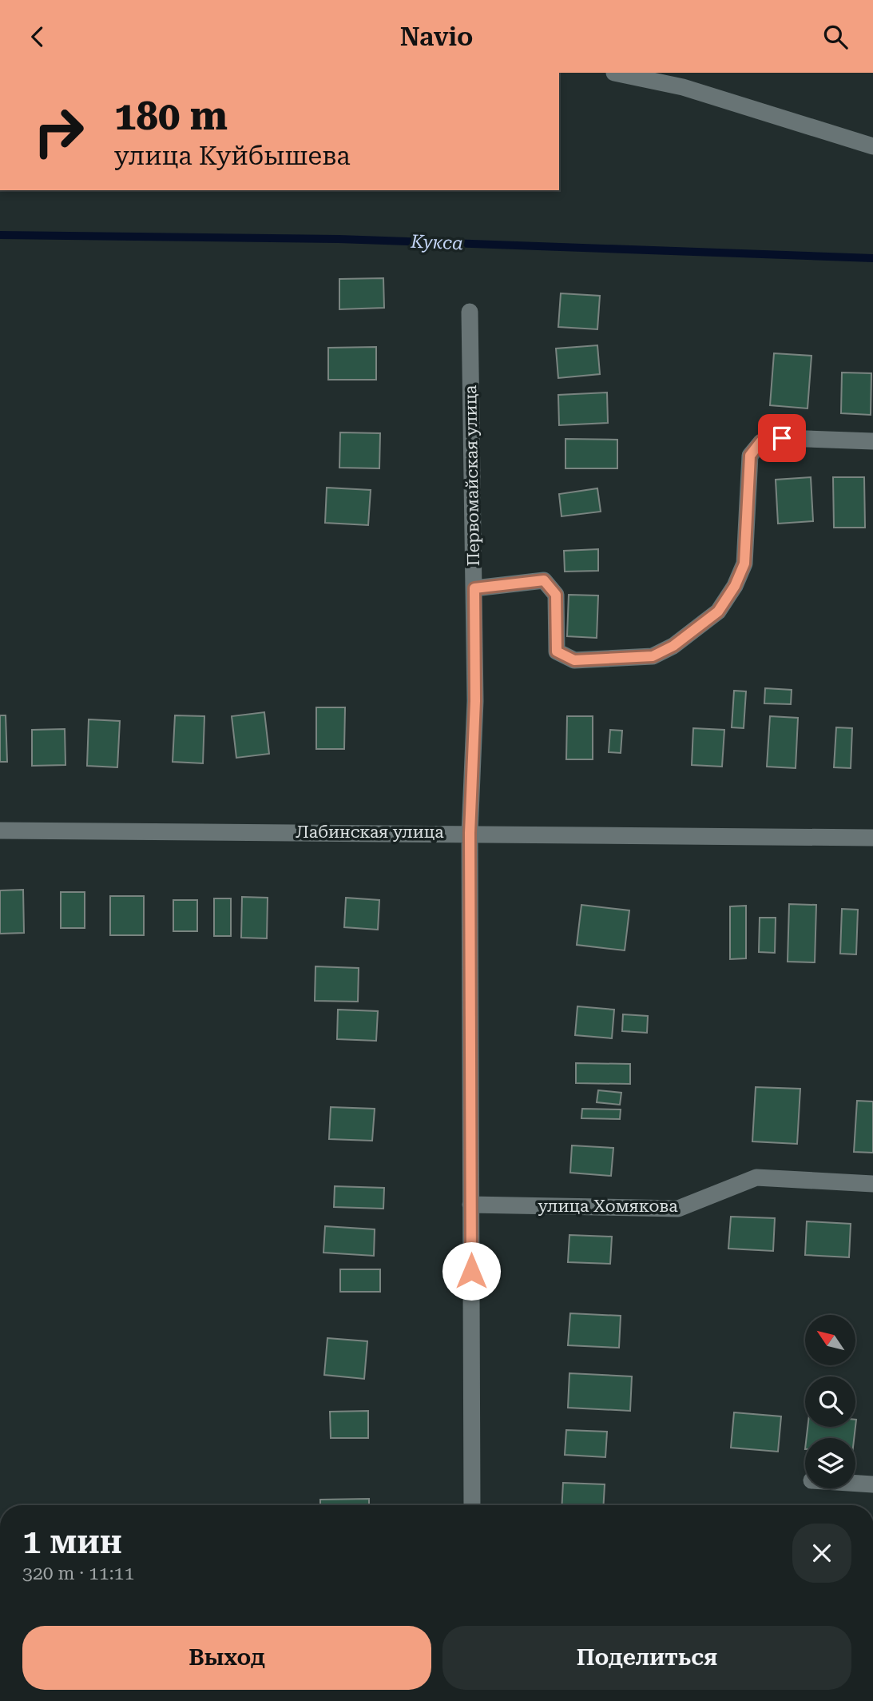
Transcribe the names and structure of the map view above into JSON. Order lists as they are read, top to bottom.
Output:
{
  "streets": {
    "street": ["Первомайская улица", "Лабинская улица", "улица Хомякова"]
  },
  "crossings": [
    ["Первомайская улица", "Лабинская улица"],
    ["Первомайская улица", "улица Хомякова"]
  ],
  "water": ["Кукса"],
  "north": "top left",
  "page": {
    "header": "Navio",
    "turn": ["180 m", "улица Куйбышева"],
    "heading": ["1 мин", "320 m · 11:11"],
    "buttons": ["Выход", "Поделиться"]
  }
}
